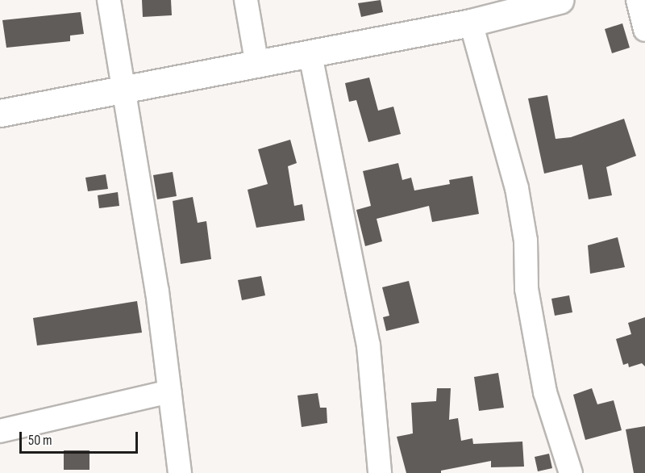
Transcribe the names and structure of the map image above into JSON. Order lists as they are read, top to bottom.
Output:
{
  "scale_bar": "50 m"
}
